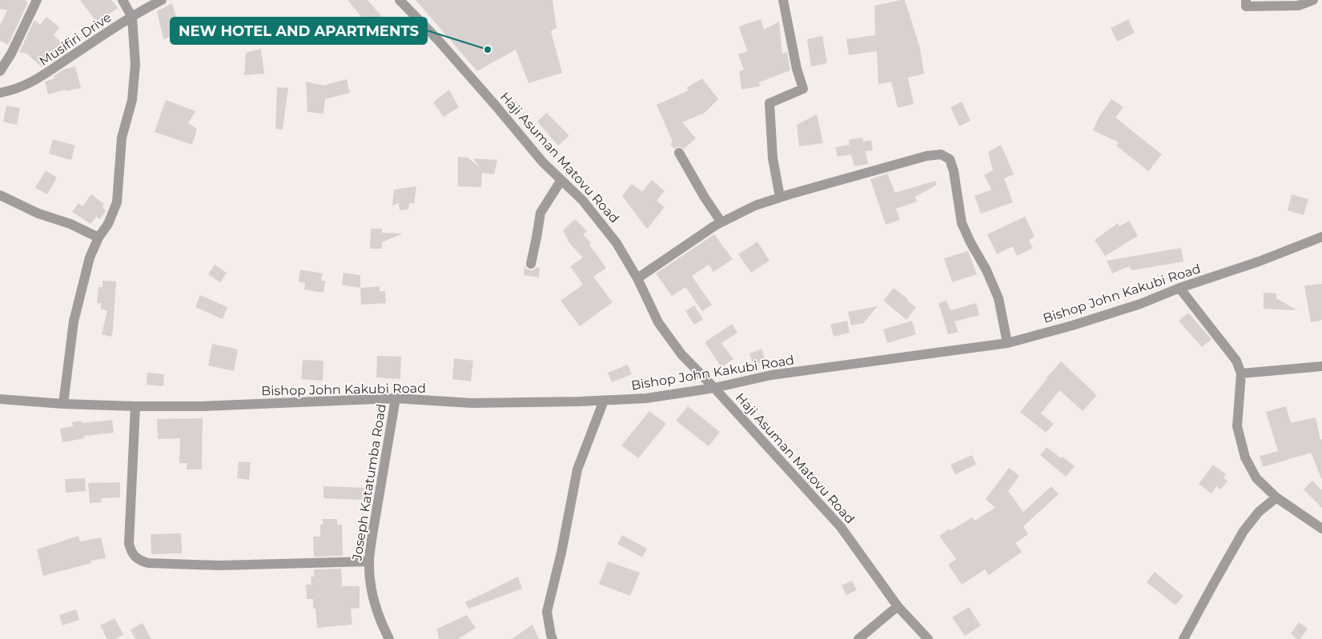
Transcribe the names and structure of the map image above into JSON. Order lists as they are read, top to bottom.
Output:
{
  "streets": {
    "street": [
      "Musifiri Drive",
      "Haji Asuman Matovu Road",
      "Bishop John Kakubi Road",
      "Joseph Katatumba Road"
    ]
  },
  "crossings": [
    ["Haji Asuman Matovu Road", "Bishop John Kakubi Road"],
    ["Bishop John Kakubi Road", "Joseph Katatumba Road"]
  ],
  "places": ["NEW HOTEL AND APARTMENTS"]
}
